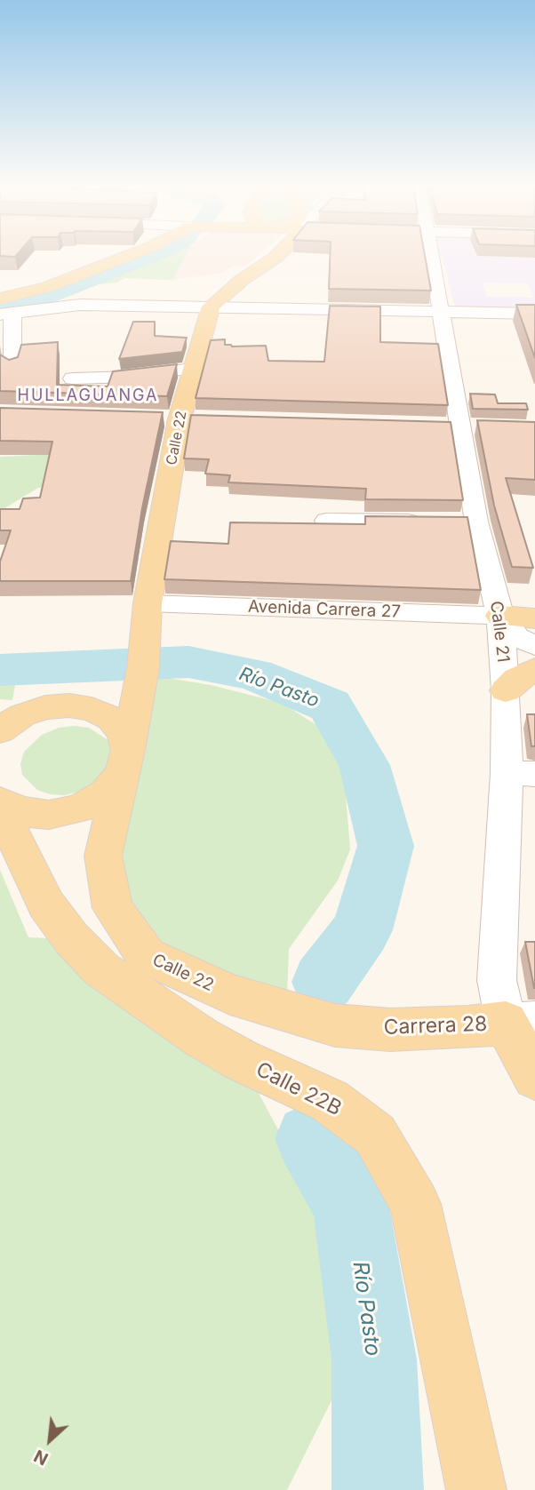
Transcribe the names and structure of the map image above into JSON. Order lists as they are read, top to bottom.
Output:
{
  "streets": {
    "main road": [
      "Calle 22",
      "Avenida Carrera 27",
      "Calle 21",
      "Carrera 28",
      "Calle 22B"
    ]
  },
  "crossings": [
    ["Calle 22", "Avenida Carrera 27"],
    ["Calle 22", "Carrera 28"],
    ["Avenida Carrera 27", "Calle 21"],
    ["Calle 21", "Carrera 28"]
  ],
  "districts": ["HULLAGUANGA"],
  "water": ["Río Pasto"],
  "north": "bottom left"
}
